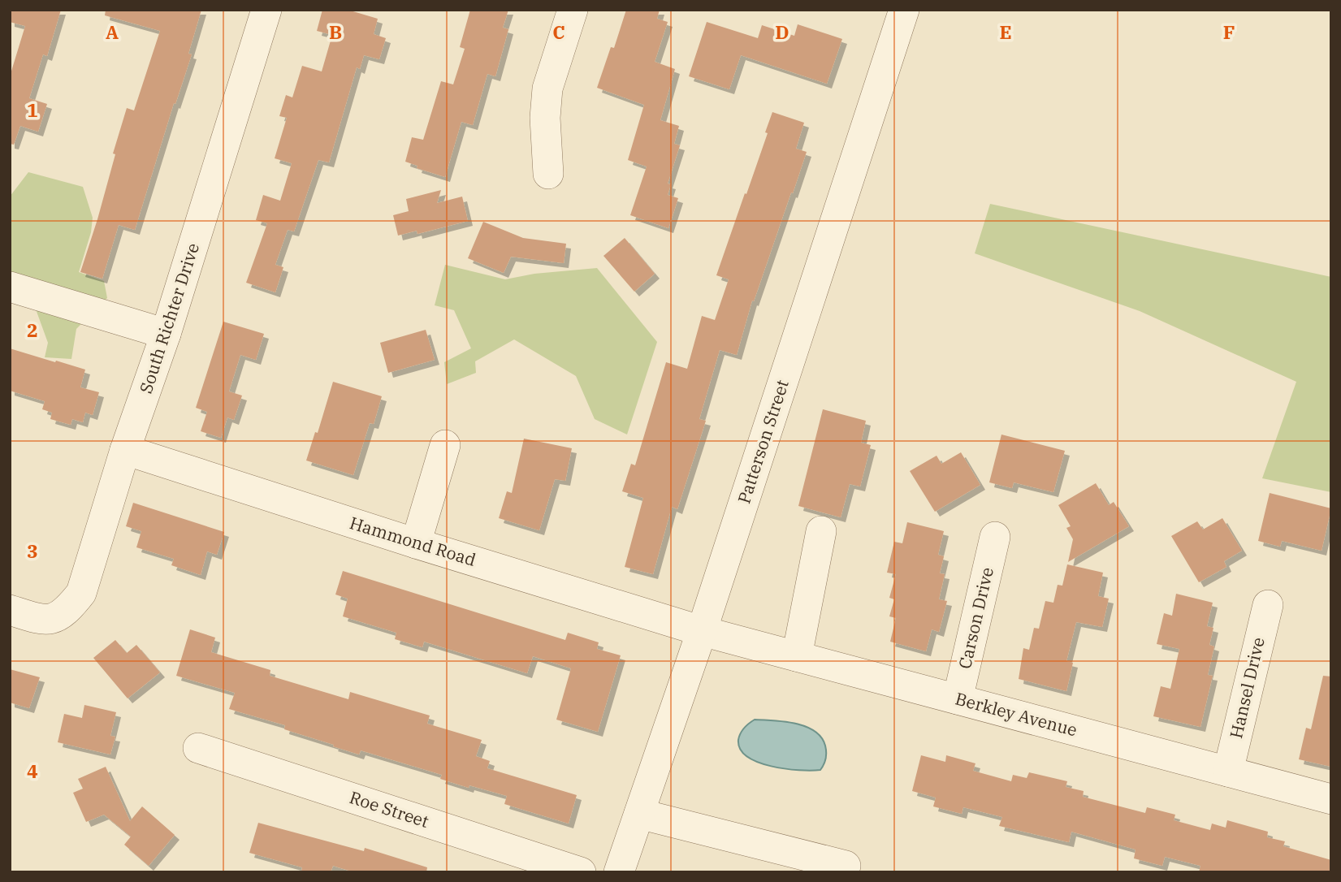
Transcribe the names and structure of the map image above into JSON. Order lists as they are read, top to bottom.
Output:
{
  "streets": {
    "street": [
      "South Richter Drive",
      "Patterson Street",
      "Hammond Road",
      "Carson Drive",
      "Hansel Drive",
      "Berkley Avenue",
      "Roe Street"
    ]
  },
  "crossings": [
    ["South Richter Drive", "Hammond Road"],
    ["Patterson Street", "Hammond Road"],
    ["Patterson Street", "Berkley Avenue"],
    ["Hammond Road", "Berkley Avenue"],
    ["Carson Drive", "Berkley Avenue"],
    ["Hansel Drive", "Berkley Avenue"]
  ],
  "grid": {
    "columns": [
      "A",
      "B",
      "C",
      "D",
      "E",
      "F"
    ],
    "rows": [
      "1",
      "2",
      "3",
      "4"
    ]
  }
}
